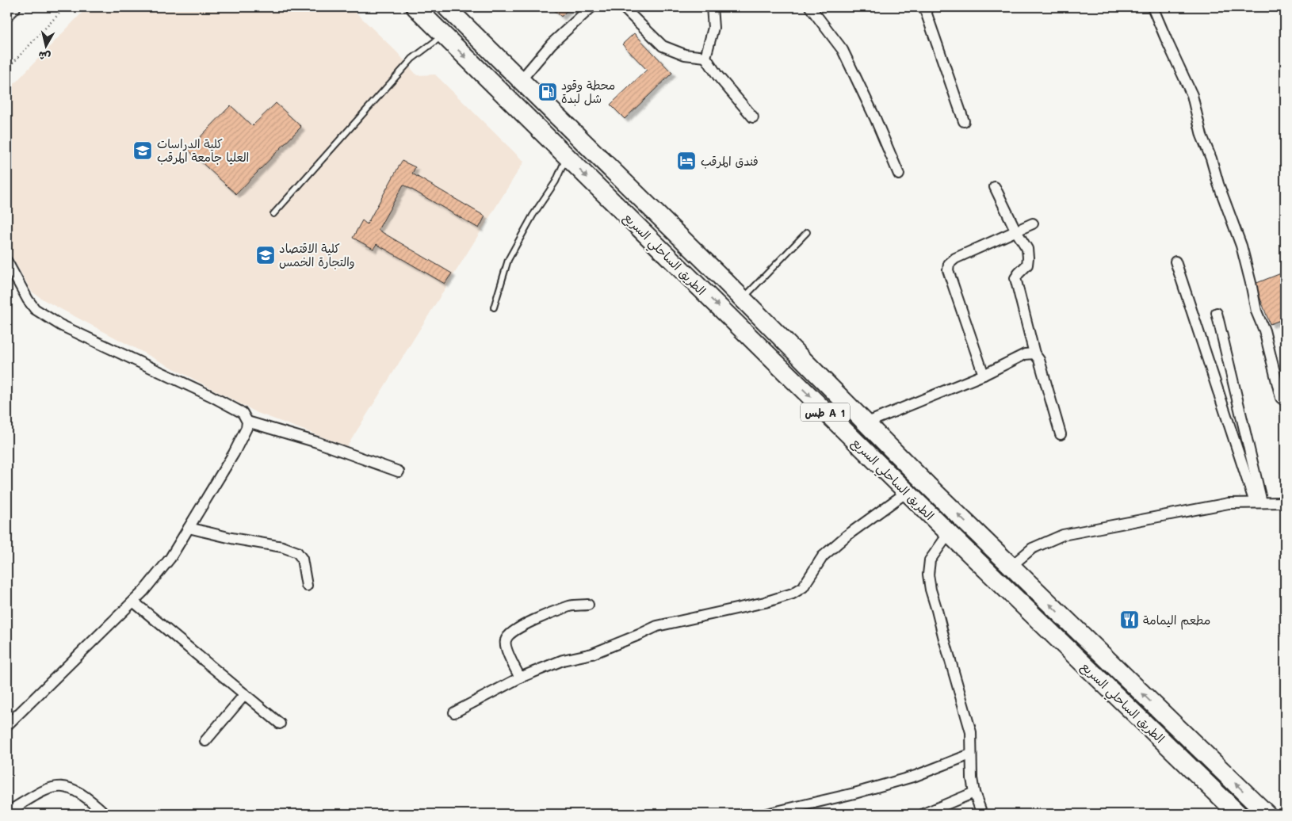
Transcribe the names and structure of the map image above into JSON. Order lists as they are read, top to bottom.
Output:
{
  "streets": {
    "highway": ["الطريق الساحلي السريع", "طس A 1"]
  },
  "places": {
    "fuel station": ["محطة وقود شل لبدة"],
    "school or university": ["كلية الدراسات العليا جامعة المرقب", "كلية الاقتصاد والتجارة الخمس"],
    "hotel": ["فندق المرقب"],
    "restaurant": ["مطعم اليمامة"]
  },
  "north": "bottom"
}
